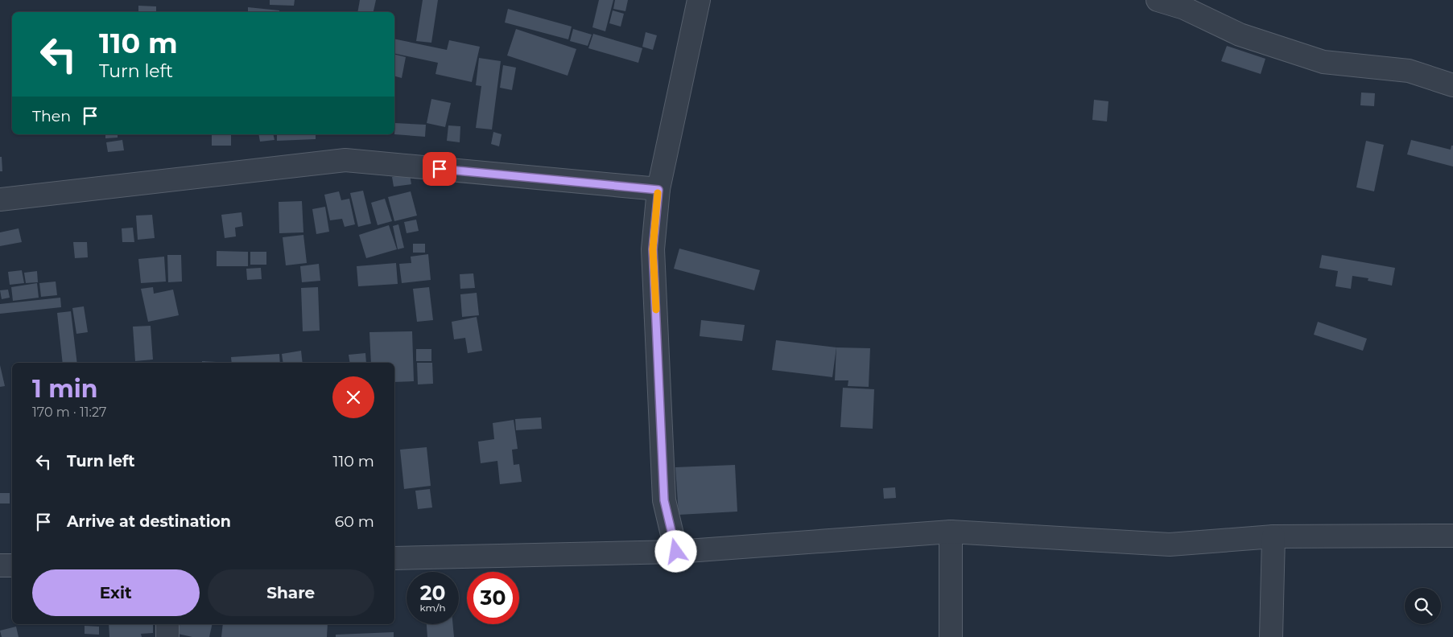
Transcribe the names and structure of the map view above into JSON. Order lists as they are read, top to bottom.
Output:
{
  "page": {
    "turn": ["110 m", "Turn left"],
    "then": "Then",
    "heading": ["1 min", "170 m · 11:27"],
    "list": [
      {
        "name": "Turn left",
        "value": "110 m"
      },
      {
        "name": "Arrive at destination",
        "value": "60 m"
      }
    ],
    "buttons": ["Exit", "Share"],
    "speed": "20 km/h",
    "limit": "30"
  }
}
